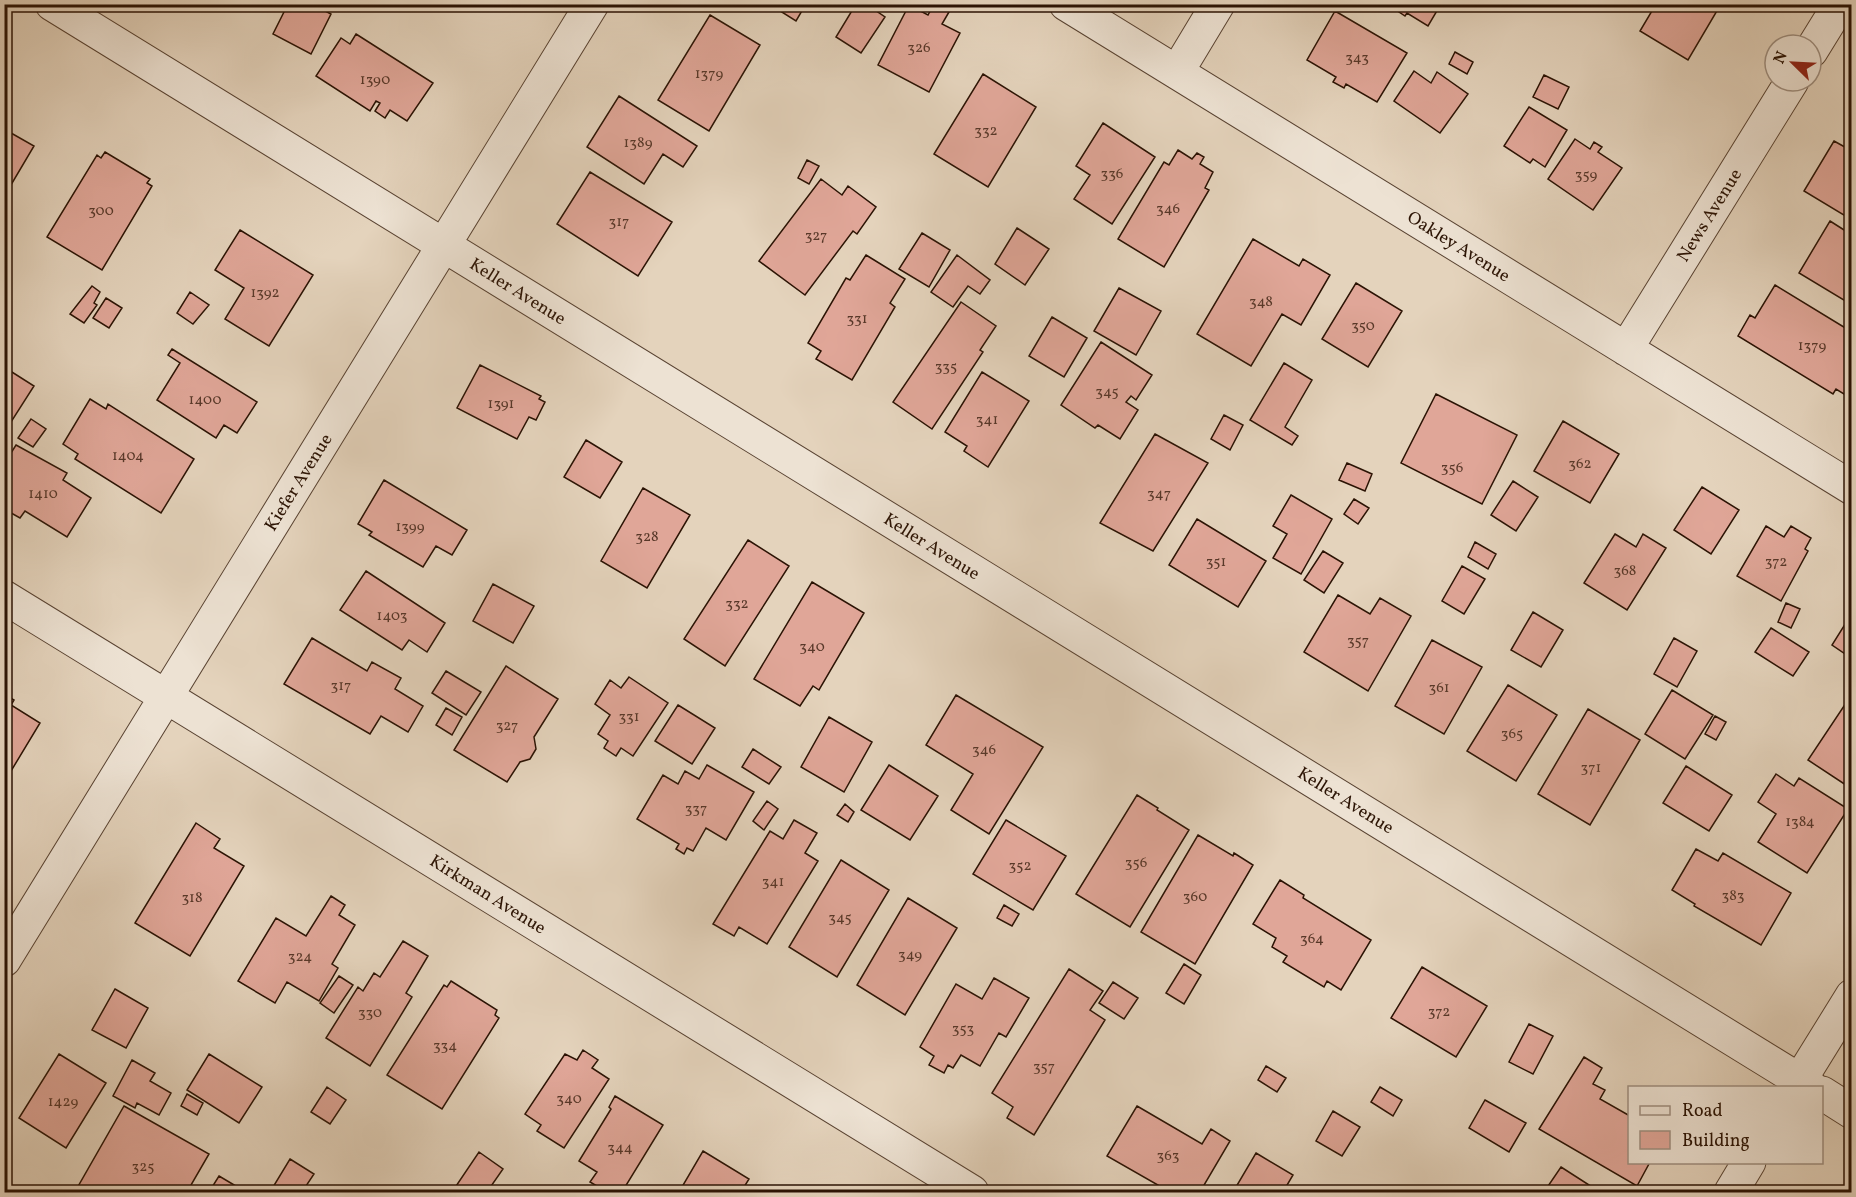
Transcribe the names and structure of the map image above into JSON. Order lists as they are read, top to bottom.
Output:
{
  "streets": {
    "street": [
      "News Avenue",
      "Oakley Avenue",
      "Keller Avenue",
      "Kiefer Avenue",
      "Kirkman Avenue"
    ]
  },
  "crossings": [
    ["News Avenue", "Oakley Avenue"],
    ["Keller Avenue", "Kiefer Avenue"],
    ["Kiefer Avenue", "Kirkman Avenue"]
  ],
  "house_numbers": [
    "326",
    "343",
    "1379",
    "1390",
    "332",
    "1389",
    "336",
    "359",
    "346",
    "300",
    "317",
    "327",
    "1392",
    "348",
    "331",
    "350",
    "1379",
    "335",
    "345",
    "1400",
    "1391",
    "341",
    "1404",
    "362",
    "356",
    "1410",
    "347",
    "1399",
    "328",
    "351",
    "372",
    "368",
    "332",
    "1403",
    "357",
    "340",
    "317",
    "361",
    "331",
    "327",
    "365",
    "346",
    "371",
    "337",
    "1384",
    "356",
    "352",
    "341",
    "383",
    "360",
    "318",
    "345",
    "364",
    "349",
    "324",
    "372",
    "330",
    "353",
    "334",
    "357",
    "340",
    "1429",
    "344",
    "363",
    "325"
  ],
  "legend": ["Road", "Building"],
  "north": "top left"
}
